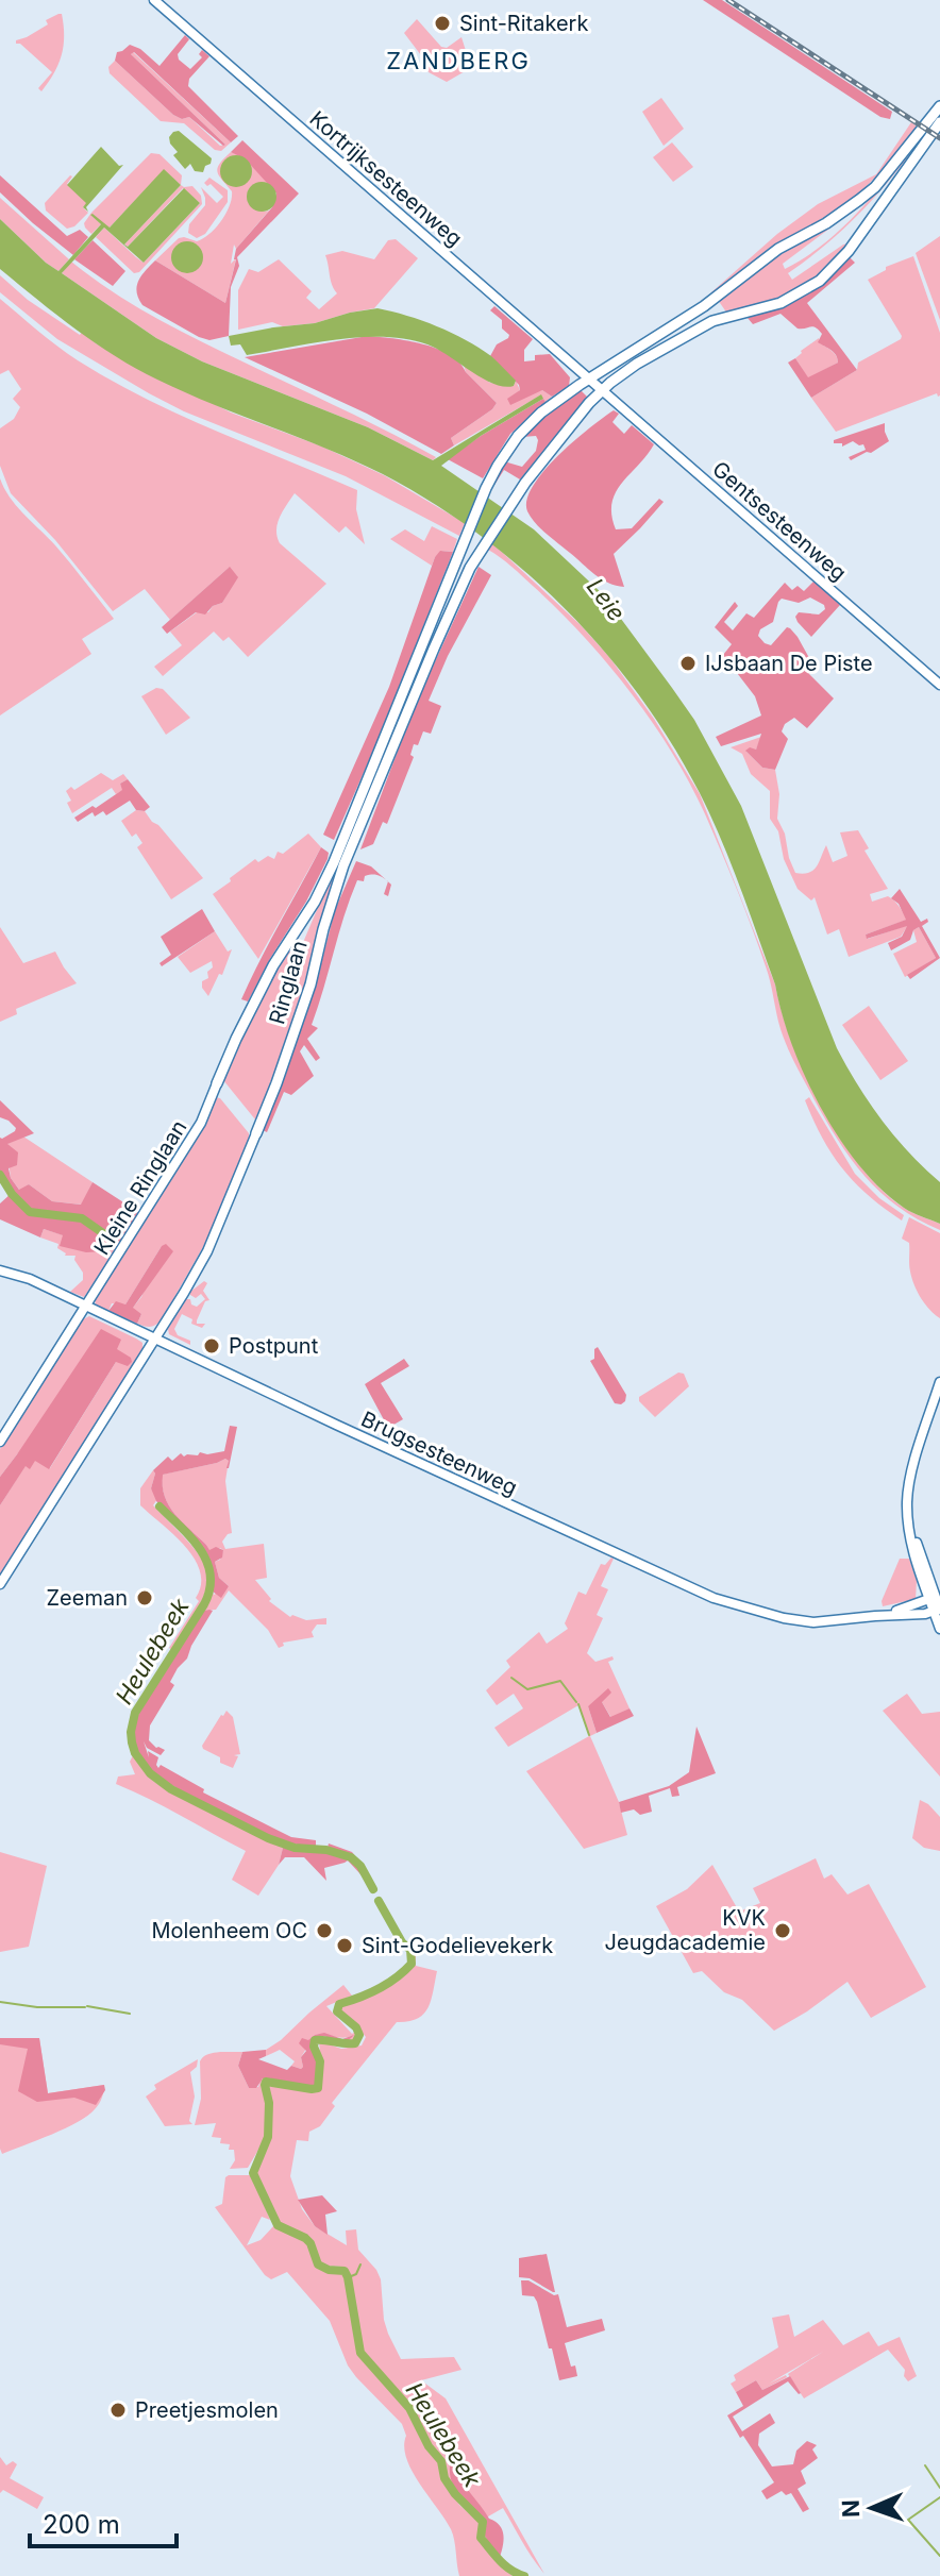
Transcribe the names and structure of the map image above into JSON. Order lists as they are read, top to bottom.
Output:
{
  "streets": {
    "highway": ["Ringlaan"],
    "main road": [
      "Kortrijksesteenweg",
      "Gentsesteenweg",
      "Kleine Ringlaan",
      "Brugsesteenweg"
    ]
  },
  "crossings": [
    ["Kortrijksesteenweg", "Gentsesteenweg"],
    ["Kortrijksesteenweg", "Ringlaan"],
    ["Gentsesteenweg", "Ringlaan"],
    ["Ringlaan", "Kleine Ringlaan"],
    ["Ringlaan", "Brugsesteenweg"],
    ["Kleine Ringlaan", "Brugsesteenweg"]
  ],
  "districts": ["ZANDBERG"],
  "water": ["Leie", "Heulebeek"],
  "places": [
    "Sint-Ritakerk",
    "IJsbaan De Piste",
    "Postpunt",
    "Zeeman",
    "Molenheem OC",
    "KVK Jeugdacademie",
    "Sint-Godelievekerk",
    "Preetjesmolen"
  ],
  "scale_bar": "200 m",
  "north": "left"
}
